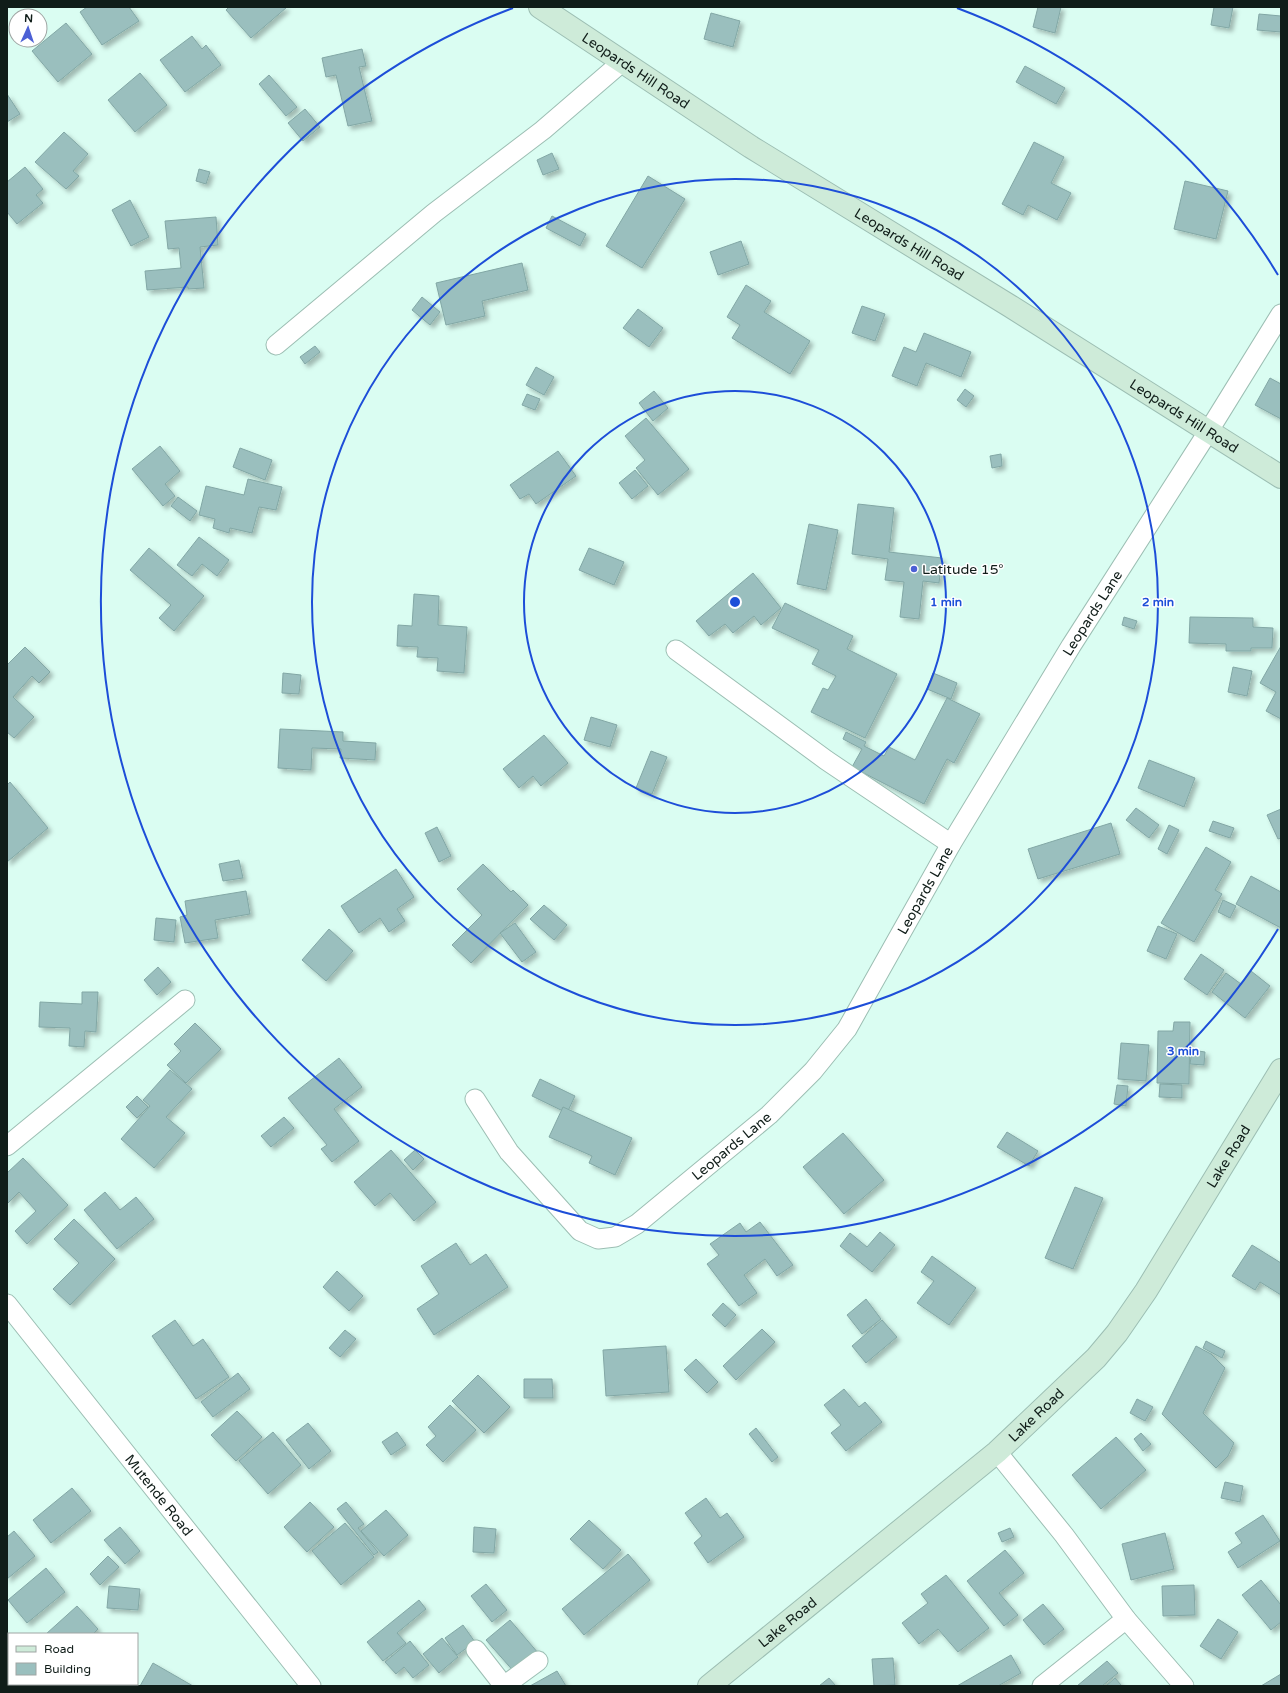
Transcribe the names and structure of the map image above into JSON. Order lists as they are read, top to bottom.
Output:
{
  "streets": {
    "main road": ["Leopards Hill Road", "Lake Road"],
    "street": ["Leopards Lane", "Mutende Road"]
  },
  "crossings": [
    ["Leopards Hill Road", "Leopards Lane"]
  ],
  "places": ["Latitude 15°"],
  "legend": ["Road", "Building"],
  "north": "top",
  "rings": ["1 min", "2 min", "3 min"]
}
